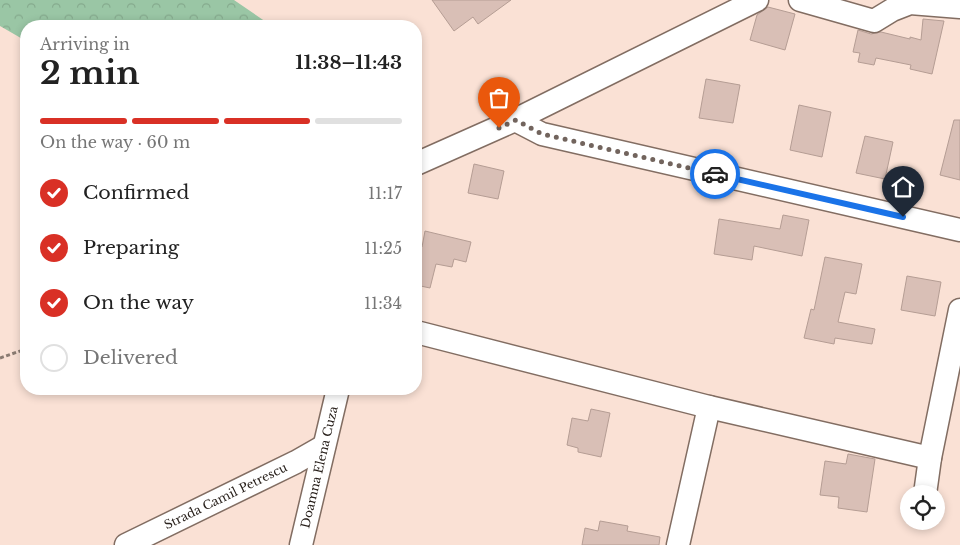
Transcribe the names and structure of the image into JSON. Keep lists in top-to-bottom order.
{
  "streets": {
    "street": ["Doamna Elena Cuza", "Strada Camil Petrescu"]
  },
  "crossings": [
    ["Doamna Elena Cuza", "Strada Camil Petrescu"]
  ],
  "page": {
    "heading": ["2 min", "Arriving in", "11:38–11:43"],
    "bar": "On the way · 60 m",
    "list": [
      ["Confirmed", "11:17"],
      ["Preparing", "11:25"],
      ["On the way", "11:34"],
      "Delivered"
    ]
  }
}
